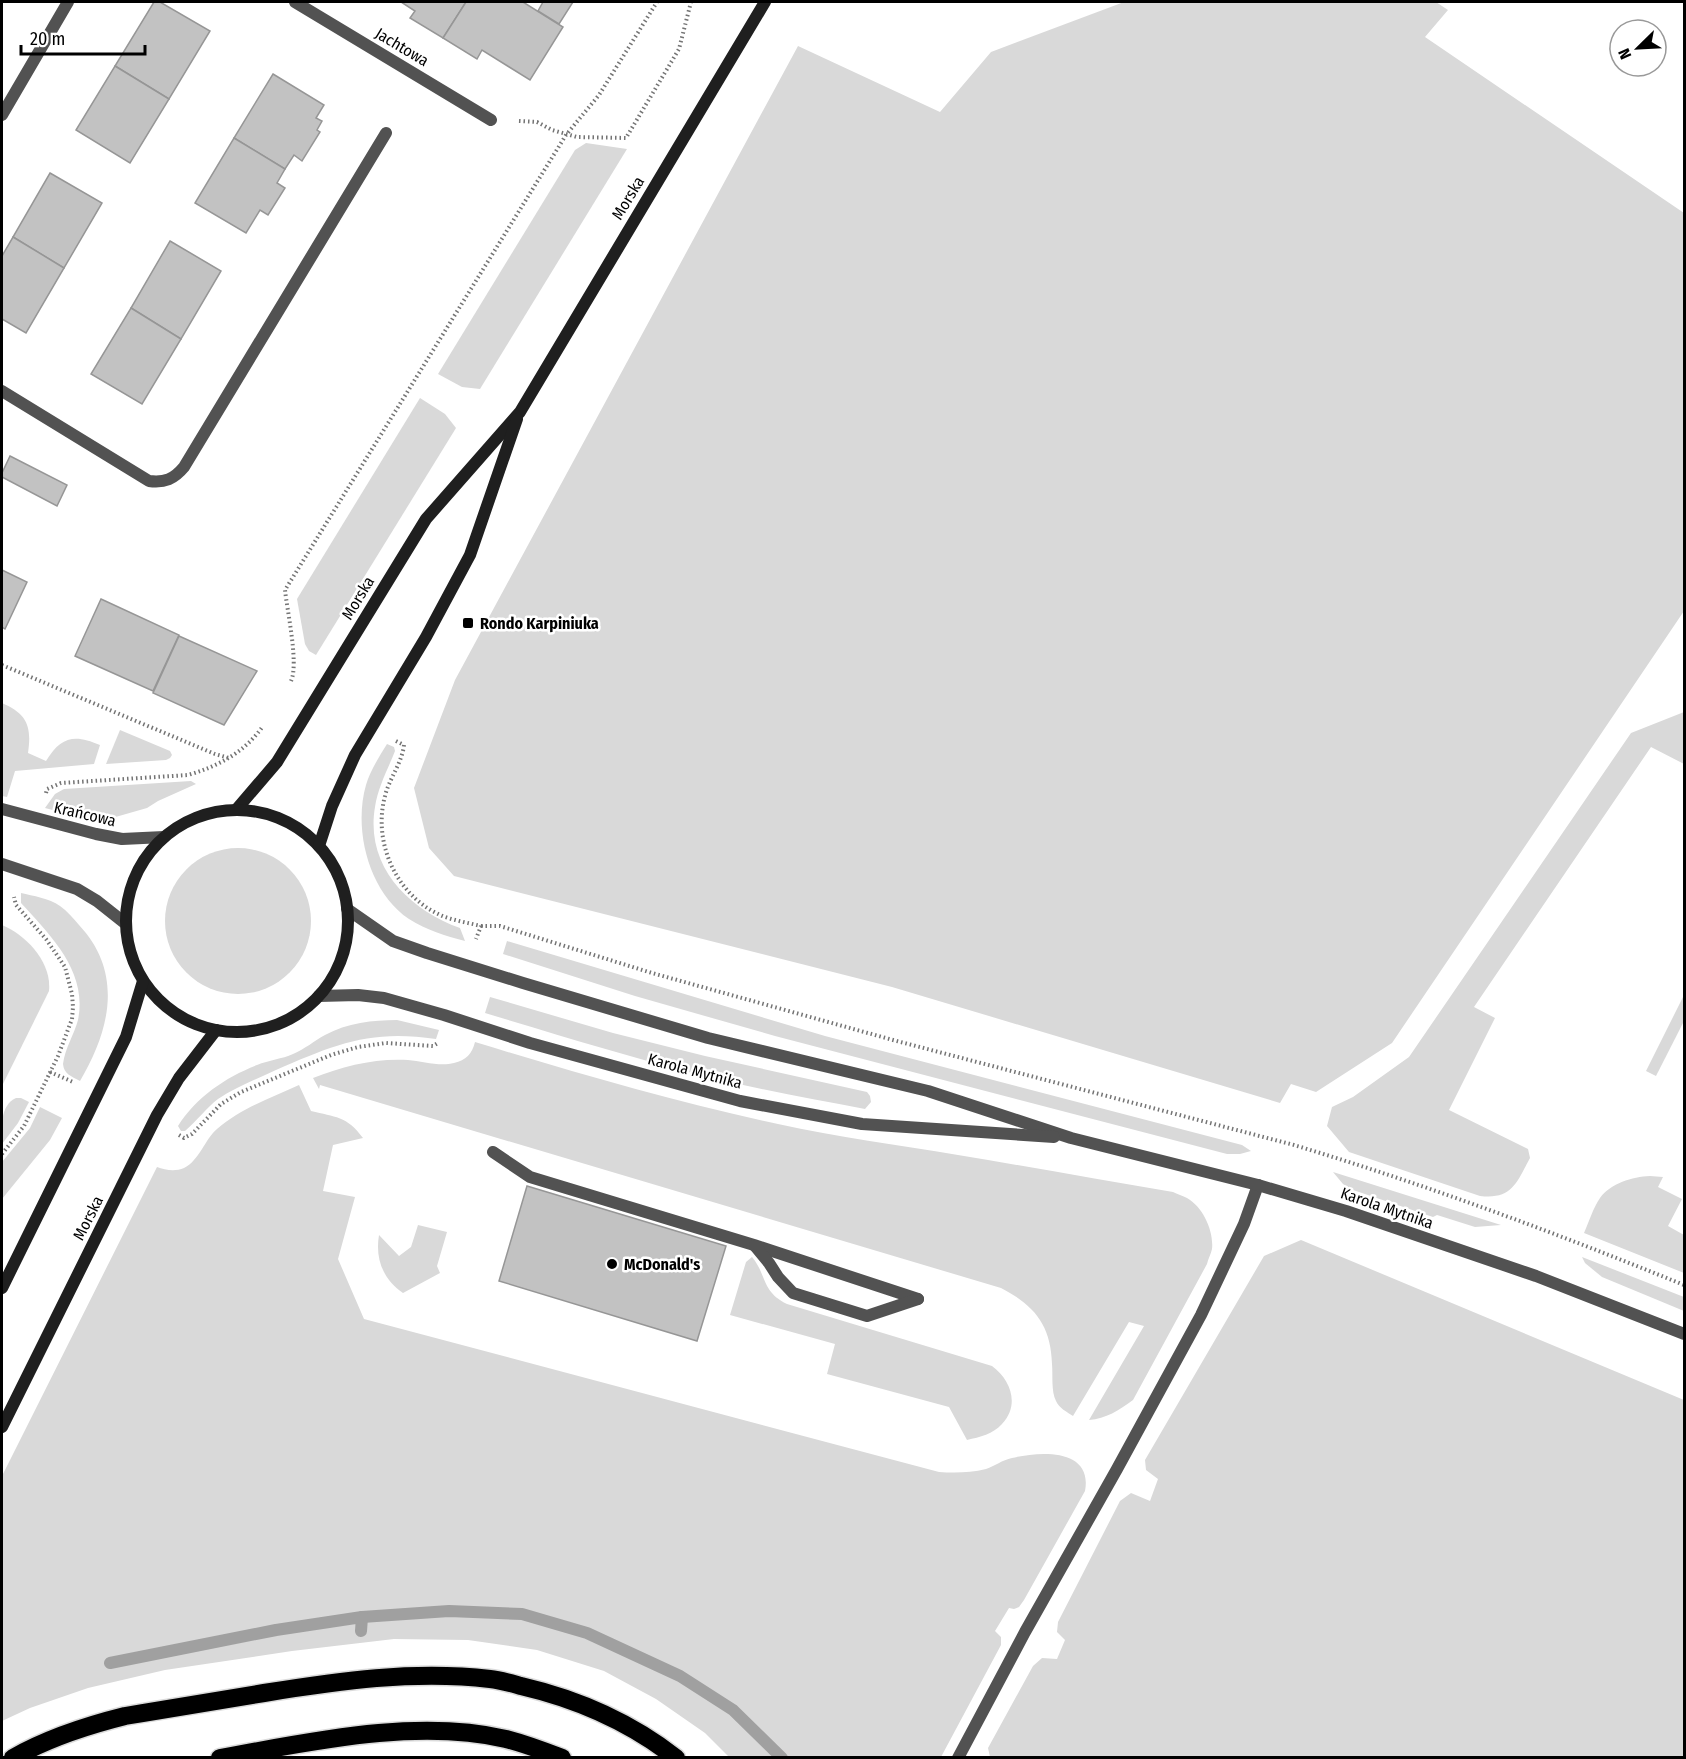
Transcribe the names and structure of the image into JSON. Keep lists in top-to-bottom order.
{
  "streets": {
    "main road": ["Morska"],
    "street": ["Jachtowa", "Krańcowa", "Karola Mytnika"]
  },
  "places": {
    "transit": ["Rondo Karpiniuka"],
    "other": ["McDonald's"]
  },
  "scale_bar": "20 m",
  "north": "bottom left"
}
